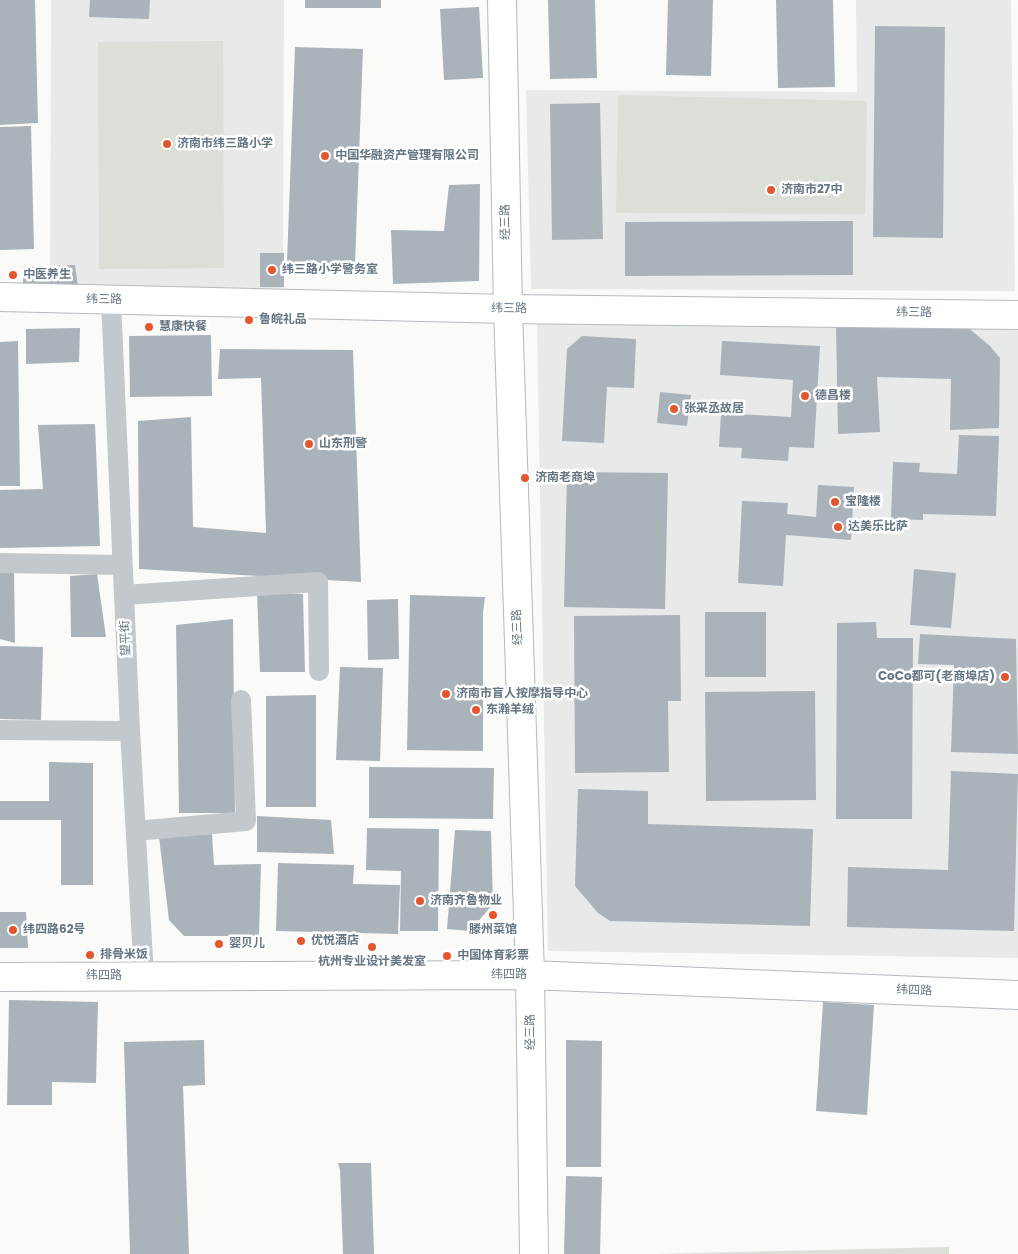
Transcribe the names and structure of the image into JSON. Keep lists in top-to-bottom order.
{
  "streets": {
    "street": [
      "经三路",
      "纬三路",
      "望平街",
      "纬四路"
    ]
  },
  "crossings": [
    ["经三路", "纬三路"],
    ["经三路", "纬四路"],
    ["纬三路", "望平街"],
    ["望平街", "纬四路"]
  ],
  "places": [
    "济南市纬三路小学",
    "中国华融资产管理有限公司",
    "济南市27中",
    "纬三路小学警务室",
    "中医养生",
    "鲁皖礼品",
    "慧康快餐",
    "德昌楼",
    "张采丞故居",
    "山东刑警",
    "济南老商埠",
    "宝隆楼",
    "达美乐比萨",
    "CoCo都可(老商埠店)",
    "济南市盲人按摩指导中心",
    "东瀚羊绒",
    "济南齐鲁物业",
    "滕州菜馆",
    "纬四路62号",
    "优悦酒店",
    "婴贝儿",
    "杭州专业设计美发室",
    "排骨米饭",
    "中国体育彩票"
  ]
}
